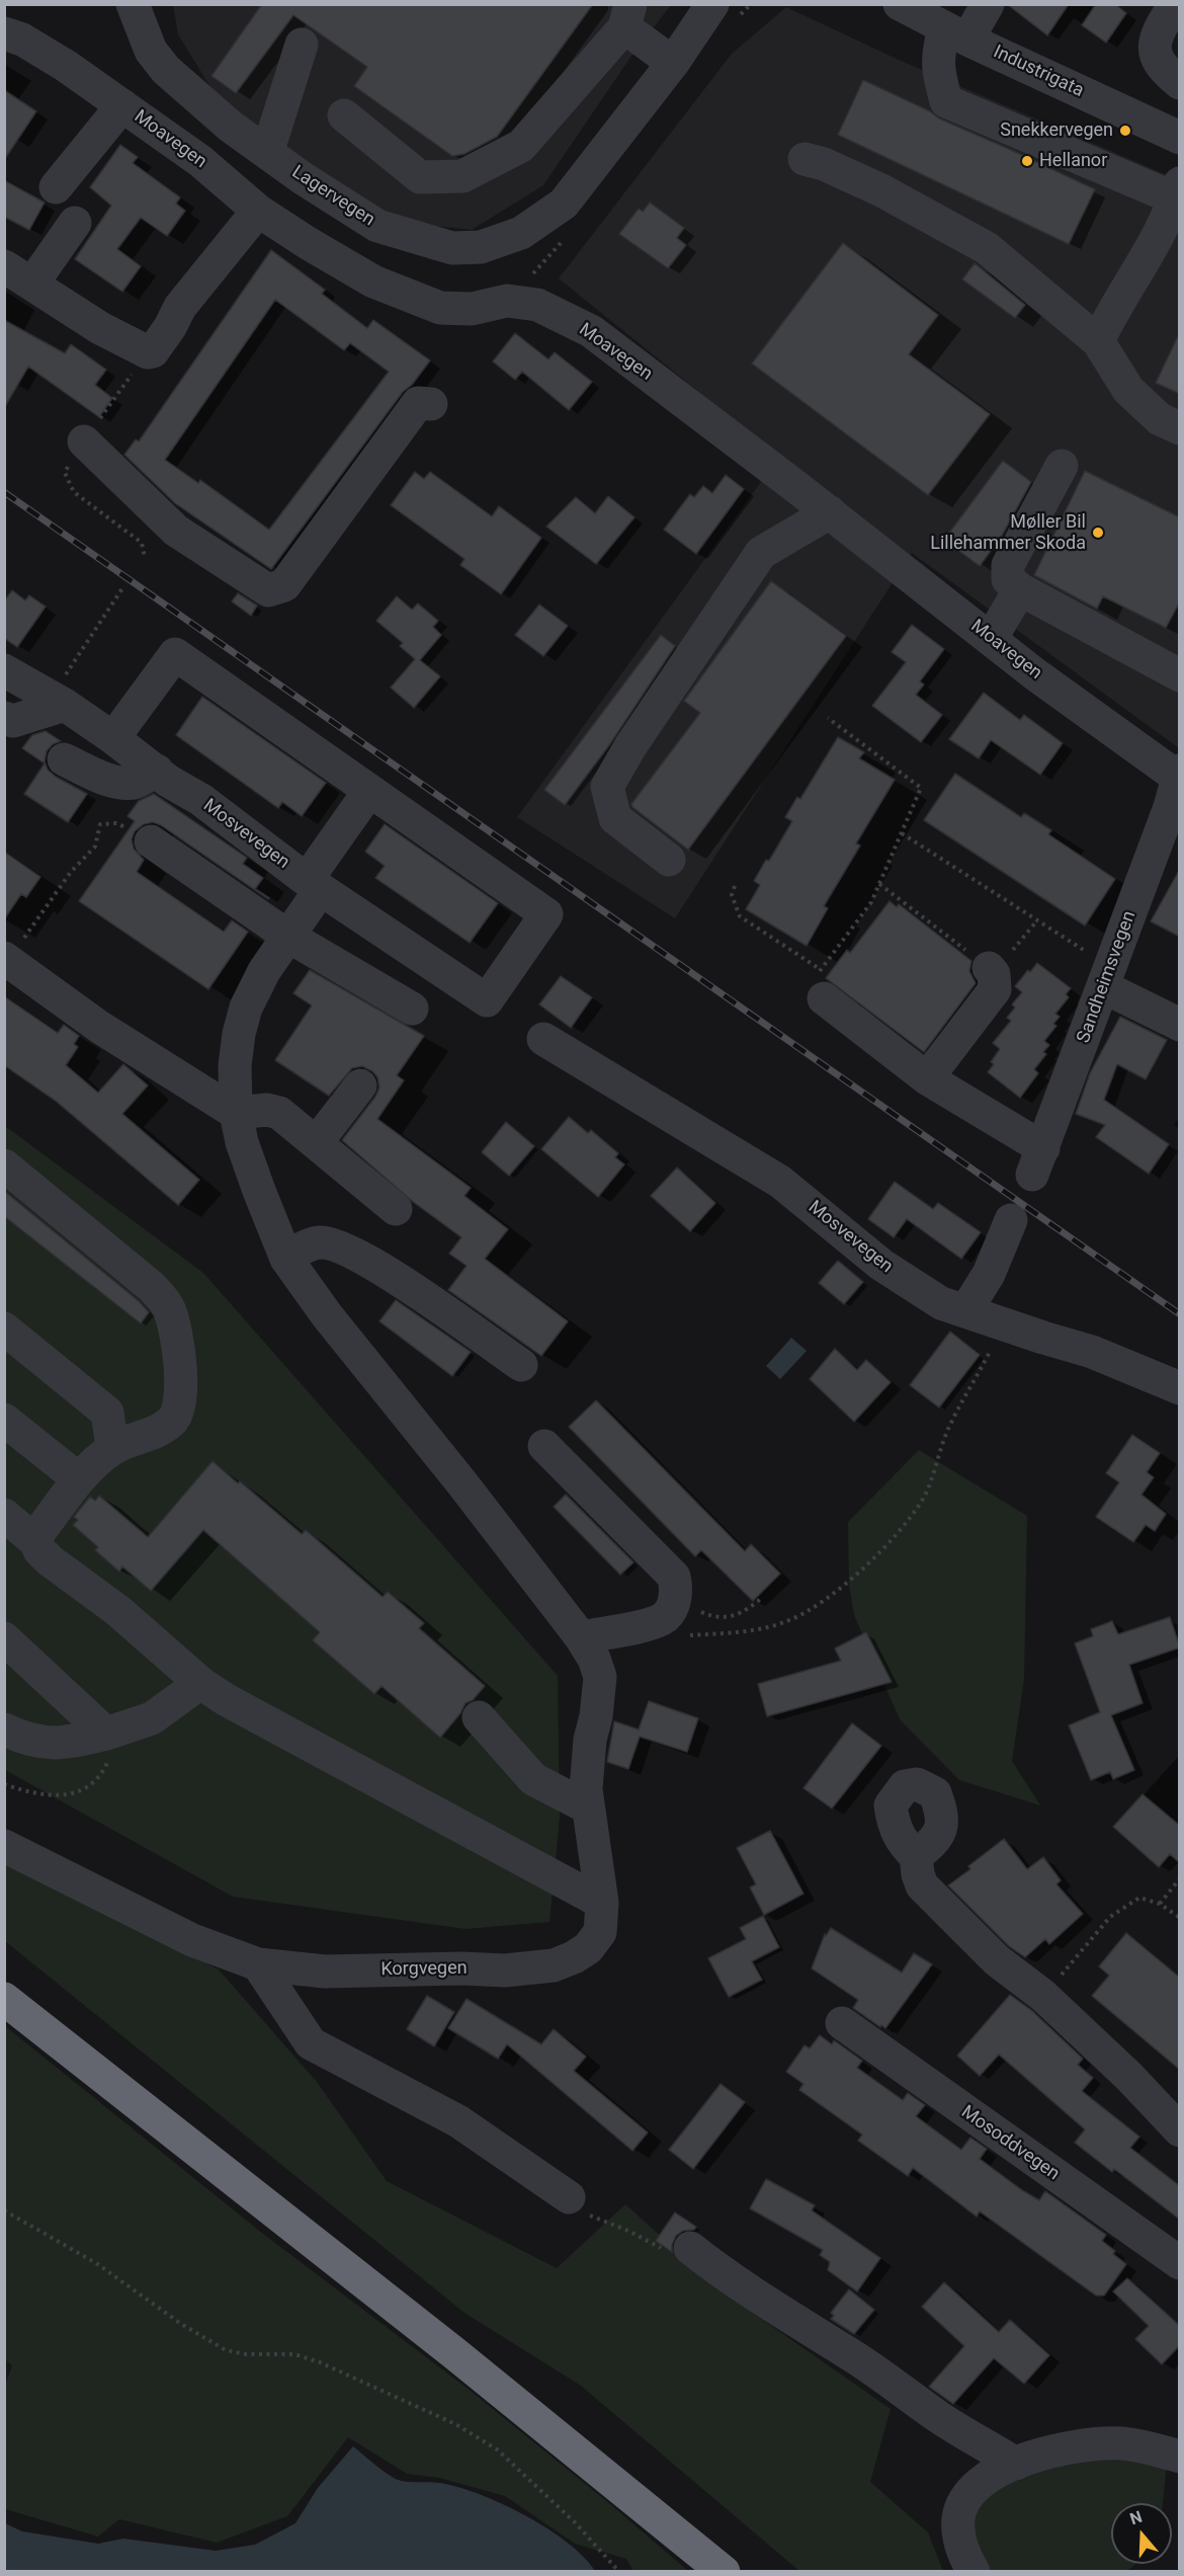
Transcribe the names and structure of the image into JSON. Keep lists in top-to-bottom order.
{
  "streets": {
    "street": [
      "Industrigata",
      "Moavegen",
      "Lagervegen",
      "Mosvevegen",
      "Sandheimsvegen",
      "Korgvegen",
      "Mosoddvegen"
    ]
  },
  "crossings": [
    ["Moavegen", "Sandheimsvegen"]
  ],
  "places": ["Snekkervegen", "Hellanor", "Møller Bil Lillehammer Skoda"],
  "north": "top"
}
